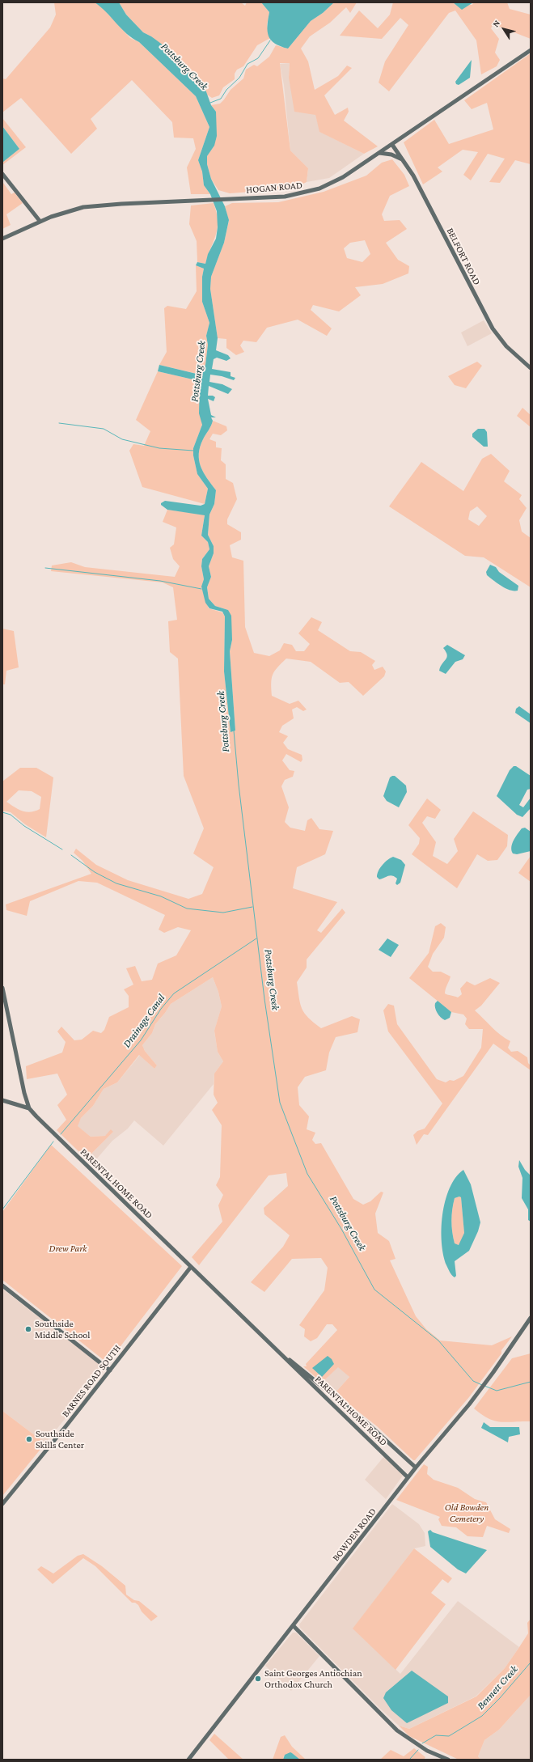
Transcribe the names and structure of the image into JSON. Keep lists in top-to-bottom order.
{
  "streets": {
    "main road": [
      "HOGAN ROAD",
      "BELFORT ROAD",
      "PARENTAL HOME ROAD",
      "BARNES ROAD SOUTH",
      "BOWDEN ROAD"
    ]
  },
  "crossings": [
    ["HOGAN ROAD", "BELFORT ROAD"],
    ["PARENTAL HOME ROAD", "BARNES ROAD SOUTH"],
    ["PARENTAL HOME ROAD", "BOWDEN ROAD"]
  ],
  "water": ["Pottsburg Creek", "Drainage Canal", "Bennett Creek"],
  "parks": ["Drew Park", "Old Bowden Cemetery"],
  "places": ["Southside Middle School", "Southside Skills Center", "Saint Georges Antiochian Orthodox Church"],
  "north": "top left"
}
